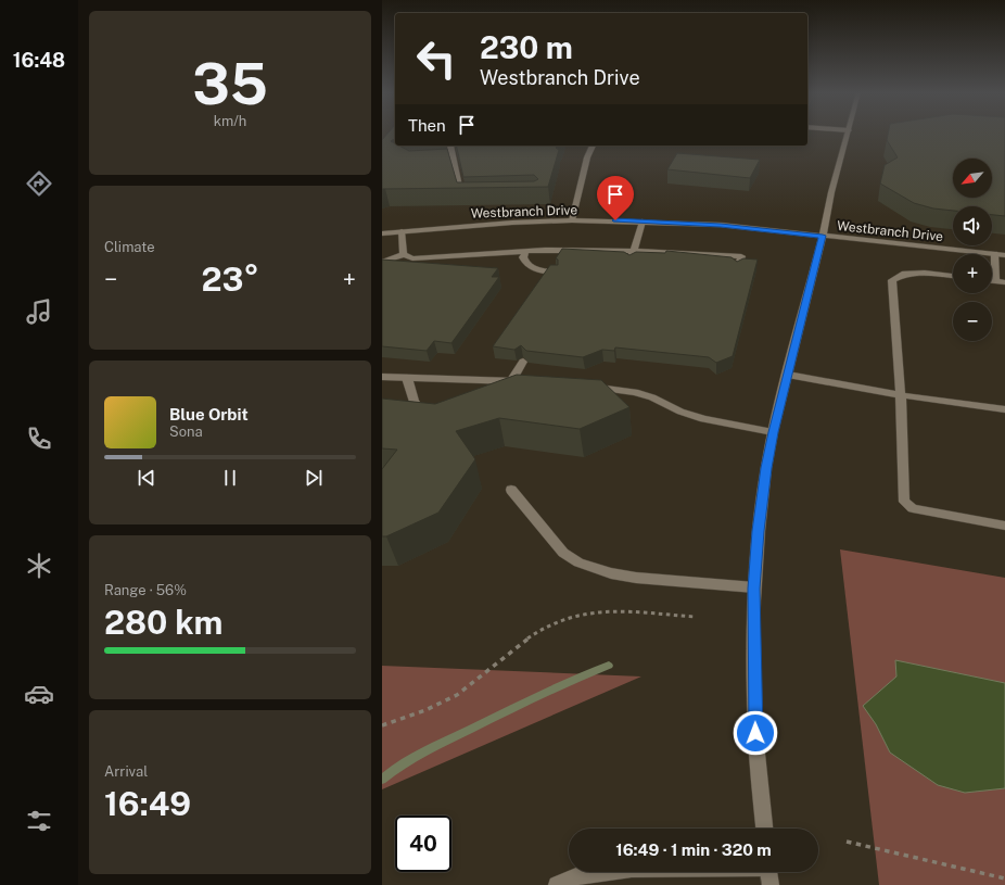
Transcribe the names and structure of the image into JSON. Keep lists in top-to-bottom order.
{
  "streets": {
    "street": ["Westbranch Drive"]
  },
  "north": "bottom left",
  "page": {
    "tabs": "16:48",
    "tile": [
      ["35", "km/h"],
      "Climate",
      ["Range · 56%", "280 km"],
      ["Arrival", "16:49"]
    ],
    "turn": ["230 m", "Westbranch Drive"],
    "then": "Then",
    "map_buttons": ["+", "−"],
    "heat": ["−", "23°", "+"],
    "song": ["Blue Orbit", "Sona"],
    "limit": "40",
    "trip": "16:49 · 1 min · 320 m"
  }
}
